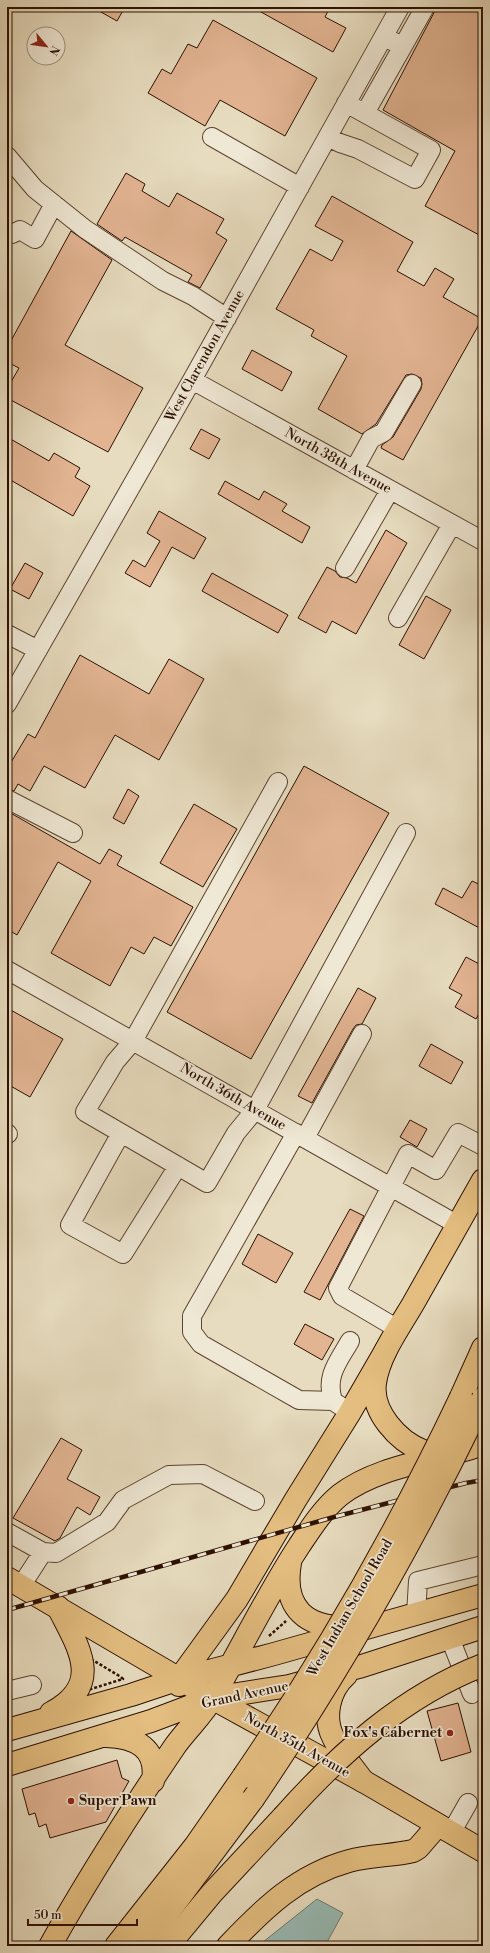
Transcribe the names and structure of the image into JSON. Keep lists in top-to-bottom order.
{
  "streets": {
    "main road": ["West Indian School Road", "Grand Avenue", "North 35th Avenue"],
    "street": ["West Clarendon Avenue", "North 38th Avenue", "North 36th Avenue"]
  },
  "crossings": [
    ["West Clarendon Avenue", "North 38th Avenue"],
    ["Grand Avenue", "North 35th Avenue"]
  ],
  "places": ["Fox's Cabernet", "Super Pawn"],
  "scale_bar": "50 m",
  "north": "bottom right"
}
